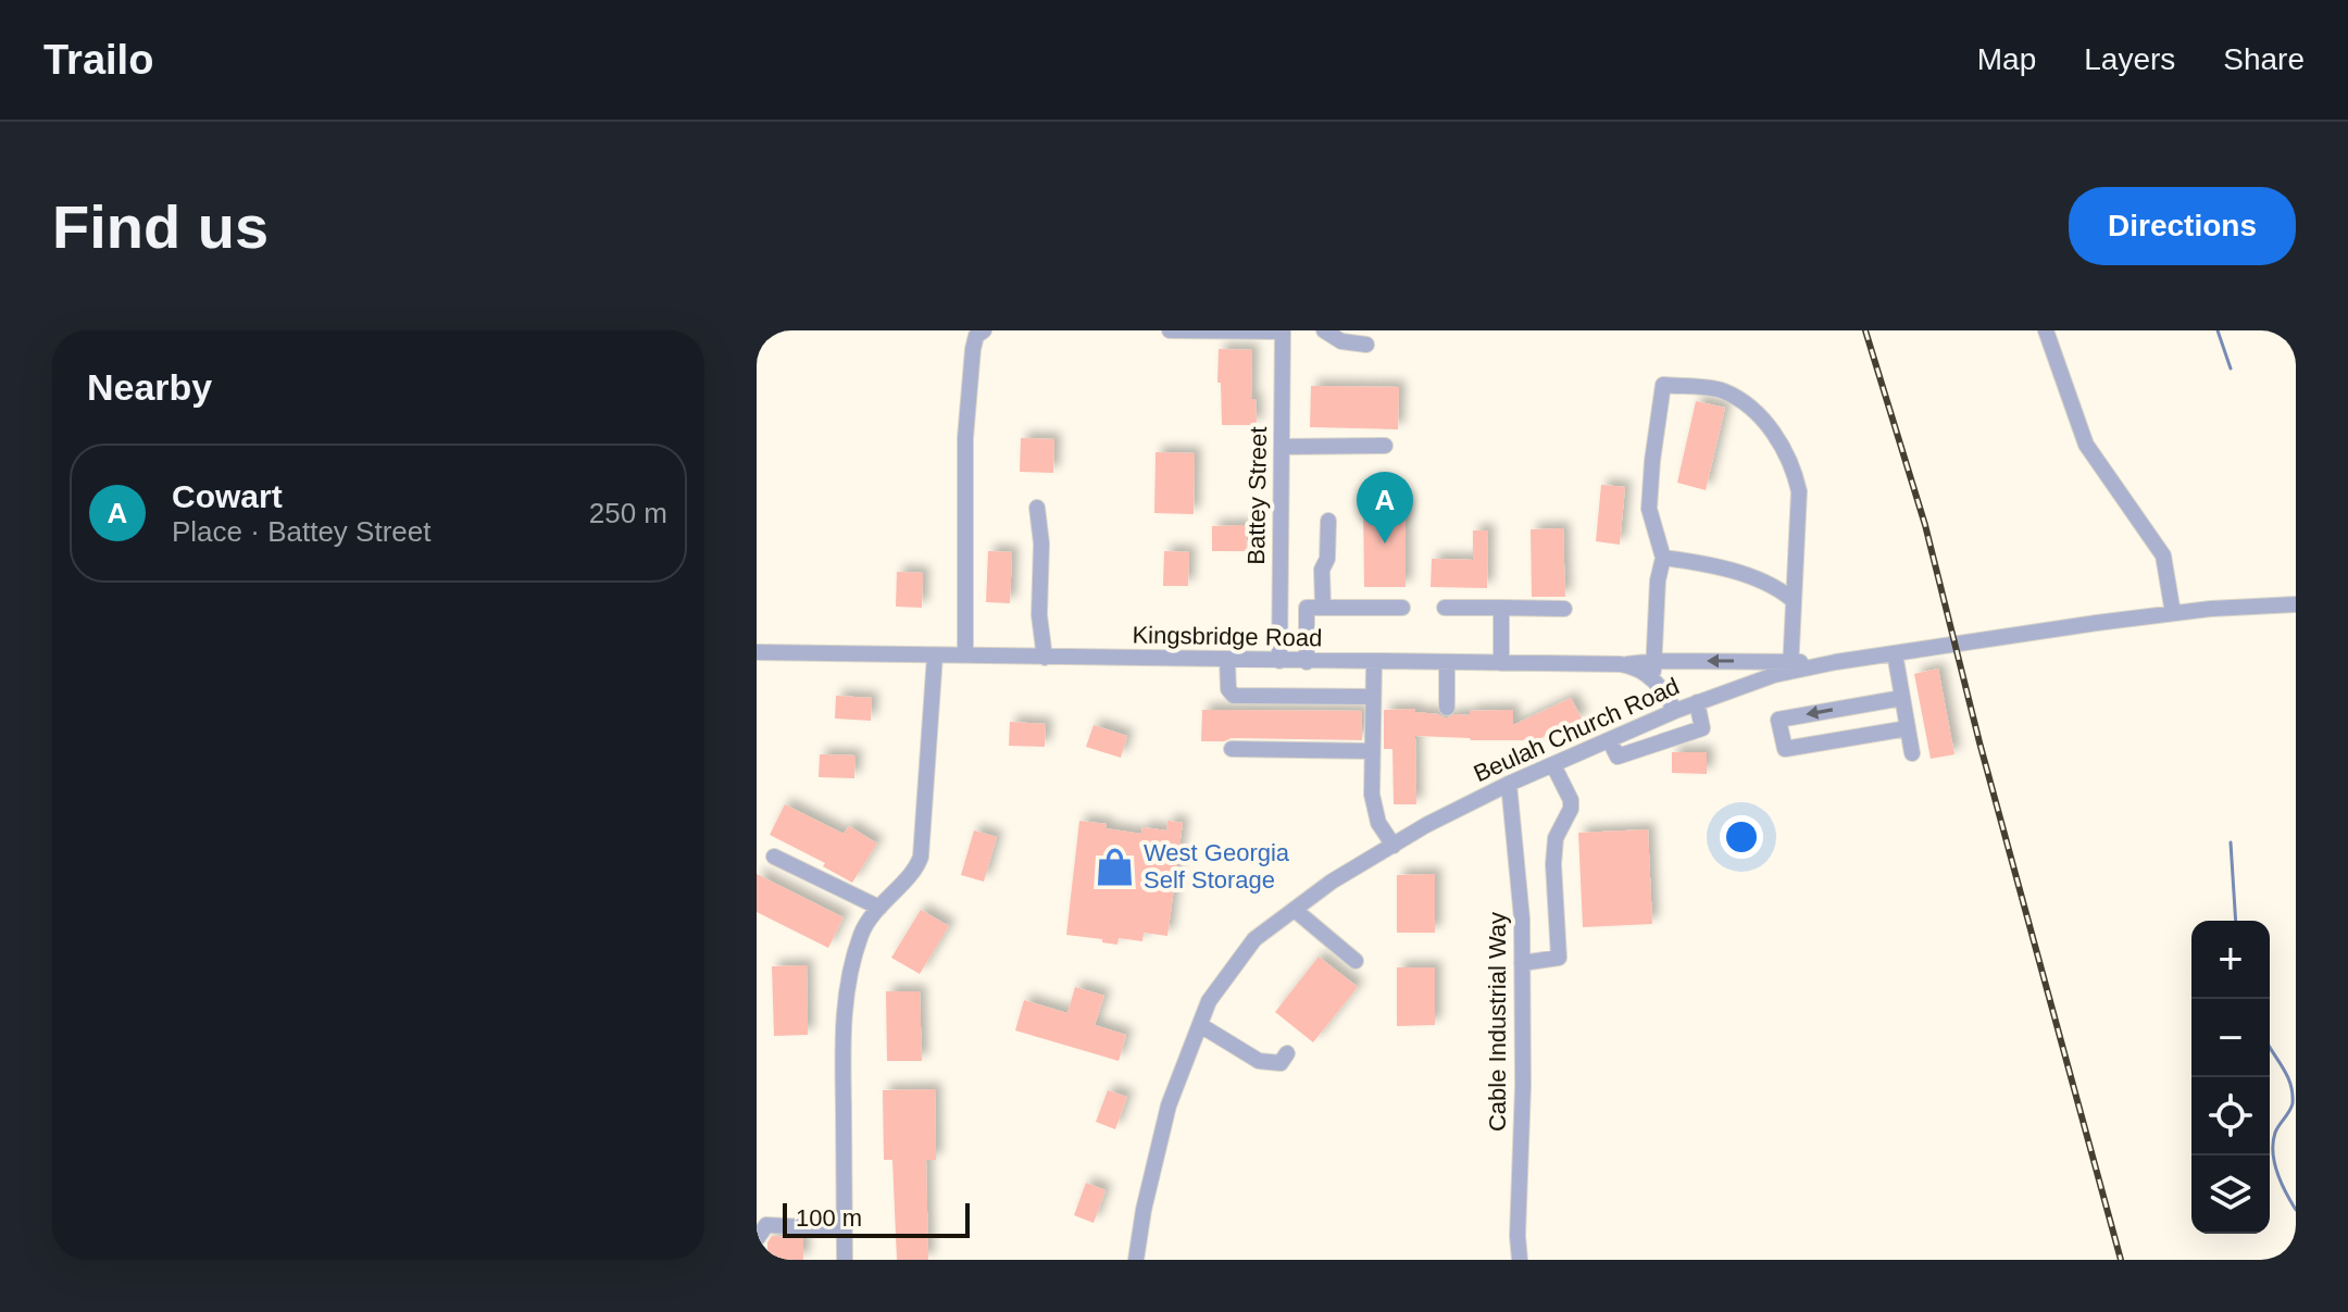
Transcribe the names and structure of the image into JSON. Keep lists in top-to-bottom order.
{
  "streets": {
    "street": [
      "Battey Street",
      "Kingsbridge Road",
      "Beulah Church Road",
      "Cable Industrial Way"
    ]
  },
  "crossings": [
    ["Battey Street", "Kingsbridge Road"],
    ["Beulah Church Road", "Cable Industrial Way"]
  ],
  "places": {
    "shop": ["West Georgia Self Storage"]
  },
  "scale_bar": "100 m",
  "page": {
    "header": "Trailo",
    "nav": ["Map", "Layers", "Share"],
    "buttons": "Directions",
    "title": "Find us",
    "heading": "Nearby",
    "list": [
      {
        "mark": "A",
        "name": "Cowart",
        "note": "Place · Battey Street",
        "value": "250 m"
      }
    ],
    "pins": "A",
    "map_buttons": ["+", "−"],
    "scale": "100 m"
  }
}
